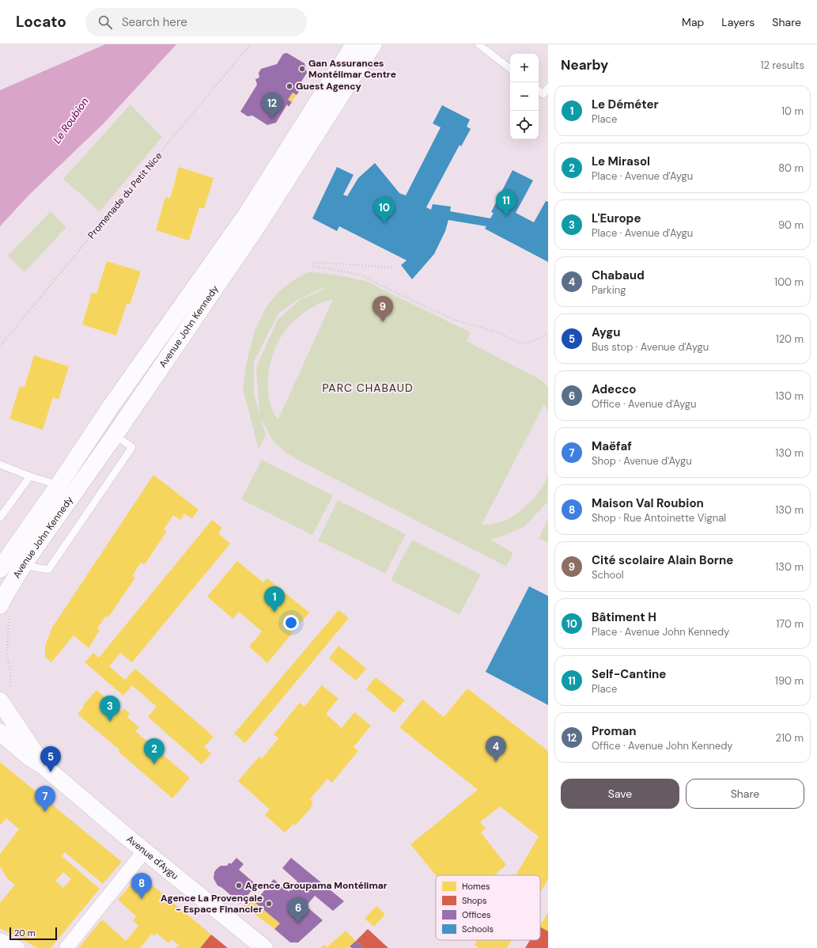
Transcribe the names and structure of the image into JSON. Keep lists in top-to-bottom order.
{
  "streets": {
    "main road": ["Avenue John Kennedy", "Avenue d'Aygu"],
    "path": ["Promenade du Petit Nice"]
  },
  "districts": ["PARC CHABAUD"],
  "water": ["Le Roubion"],
  "places": [
    "Gan Assurances Montélimar Centre",
    "Guest Agency",
    "Agence Groupama Montélimar",
    "Agence La Provençale - Espace Financier"
  ],
  "legend": [
    "Homes",
    "Shops",
    "Offices",
    "Schools"
  ],
  "scale_bar": "20 m",
  "page": {
    "header": "Locato",
    "search": "Search here",
    "nav": ["Map", "Layers", "Share"],
    "heading": ["Nearby", "12 results"],
    "map_buttons": ["+", "−"],
    "list": [
      {
        "mark": "1",
        "name": "Le Déméter",
        "note": "Place",
        "value": "10 m"
      },
      {
        "mark": "2",
        "name": "Le Mirasol",
        "note": "Place · Avenue d'Aygu",
        "value": "80 m"
      },
      {
        "mark": "3",
        "name": "L'Europe",
        "note": "Place · Avenue d'Aygu",
        "value": "90 m"
      },
      {
        "mark": "4",
        "name": "Chabaud",
        "note": "Parking",
        "value": "100 m"
      },
      {
        "mark": "5",
        "name": "Aygu",
        "note": "Bus stop · Avenue d'Aygu",
        "value": "120 m"
      },
      {
        "mark": "6",
        "name": "Adecco",
        "note": "Office · Avenue d'Aygu",
        "value": "130 m"
      },
      {
        "mark": "7",
        "name": "Maëfaf",
        "note": "Shop · Avenue d'Aygu",
        "value": "130 m"
      },
      {
        "mark": "8",
        "name": "Maison Val Roubion",
        "note": "Shop · Rue Antoinette Vignal",
        "value": "130 m"
      },
      {
        "mark": "9",
        "name": "Cité scolaire Alain Borne",
        "note": "School",
        "value": "130 m"
      },
      {
        "mark": "10",
        "name": "Bâtiment H",
        "note": "Place · Avenue John Kennedy",
        "value": "170 m"
      },
      {
        "mark": "11",
        "name": "Self-Cantine",
        "note": "Place",
        "value": "190 m"
      },
      {
        "mark": "12",
        "name": "Proman",
        "note": "Office · Avenue John Kennedy",
        "value": "210 m"
      }
    ],
    "pins": [
      "12",
      "11",
      "10",
      "9",
      "1",
      "3",
      "4",
      "2",
      "5",
      "7",
      "8",
      "6"
    ],
    "buttons": ["Save", "Share"],
    "scale": "20 m"
  }
}
